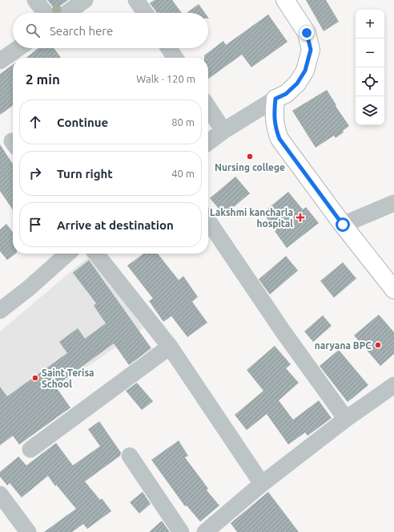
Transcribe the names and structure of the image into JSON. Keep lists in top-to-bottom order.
{
  "places": {
    "other": ["Nursing college", "naryana BPC", "Saint Terisa School"],
    "health": ["Lakshmi kancharla hospital"]
  },
  "page": {
    "map_buttons": ["+", "−"],
    "search": "Search here",
    "heading": ["2 min", "Walk · 120 m"],
    "list": [
      ["Continue", "80 m"],
      ["Turn right", "40 m"],
      "Arrive at destination"
    ]
  }
}
